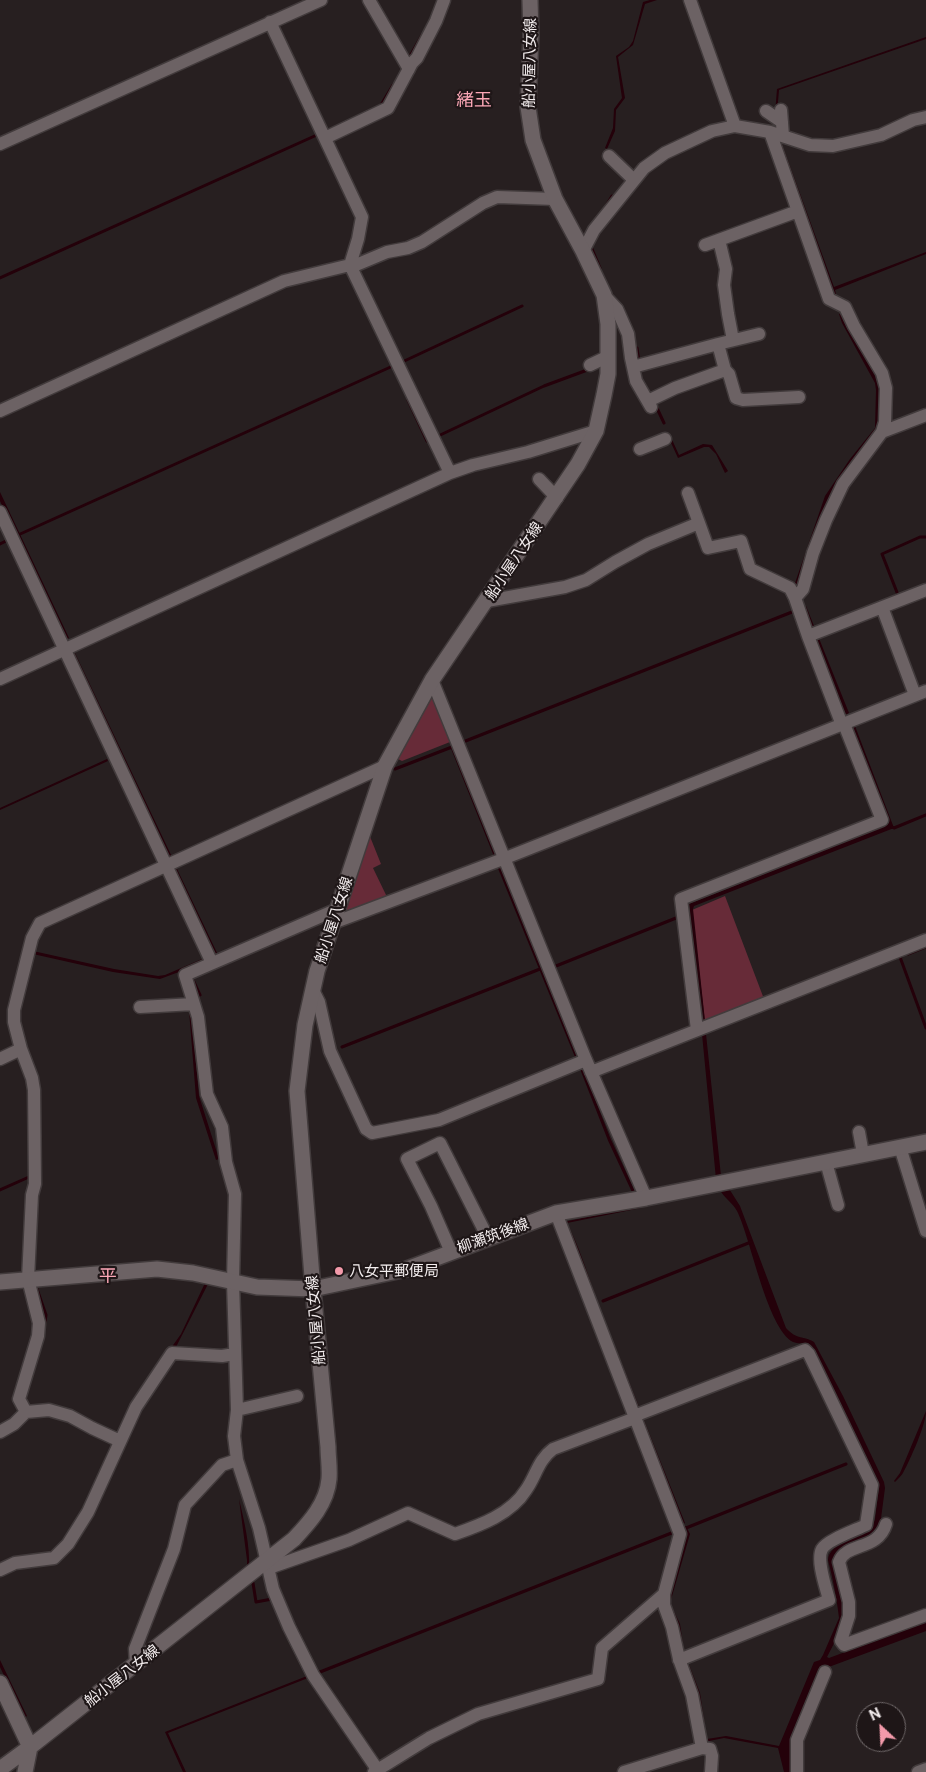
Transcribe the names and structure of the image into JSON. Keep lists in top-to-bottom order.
{
  "streets": {
    "main road": ["船小屋八女線", "柳瀬筑後線"]
  },
  "crossings": [
    ["船小屋八女線", "柳瀬筑後線"]
  ],
  "districts": ["緒玉", "平"],
  "places": ["八女平郵便局"],
  "north": "top left"
}
